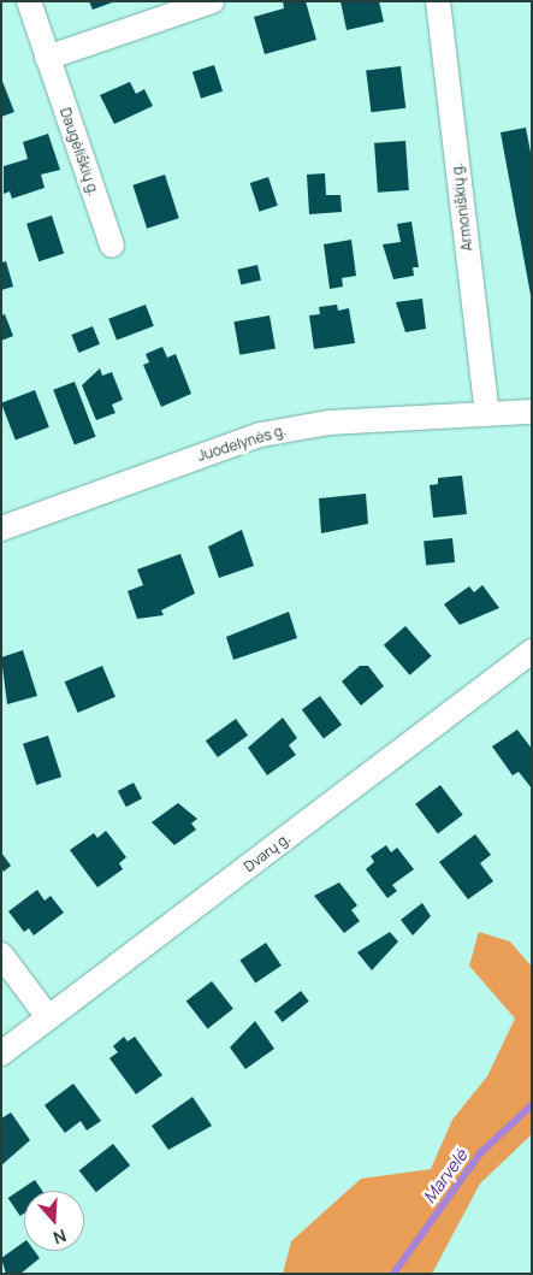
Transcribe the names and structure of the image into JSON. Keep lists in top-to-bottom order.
{
  "streets": {
    "street": [
      "Daugėliškių g.",
      "Armoniškių g.",
      "Juodelynės g.",
      "Dvarų g."
    ]
  },
  "crossings": [
    ["Armoniškių g.", "Juodelynės g."]
  ],
  "water": ["Marvelė"],
  "north": "bottom"
}
